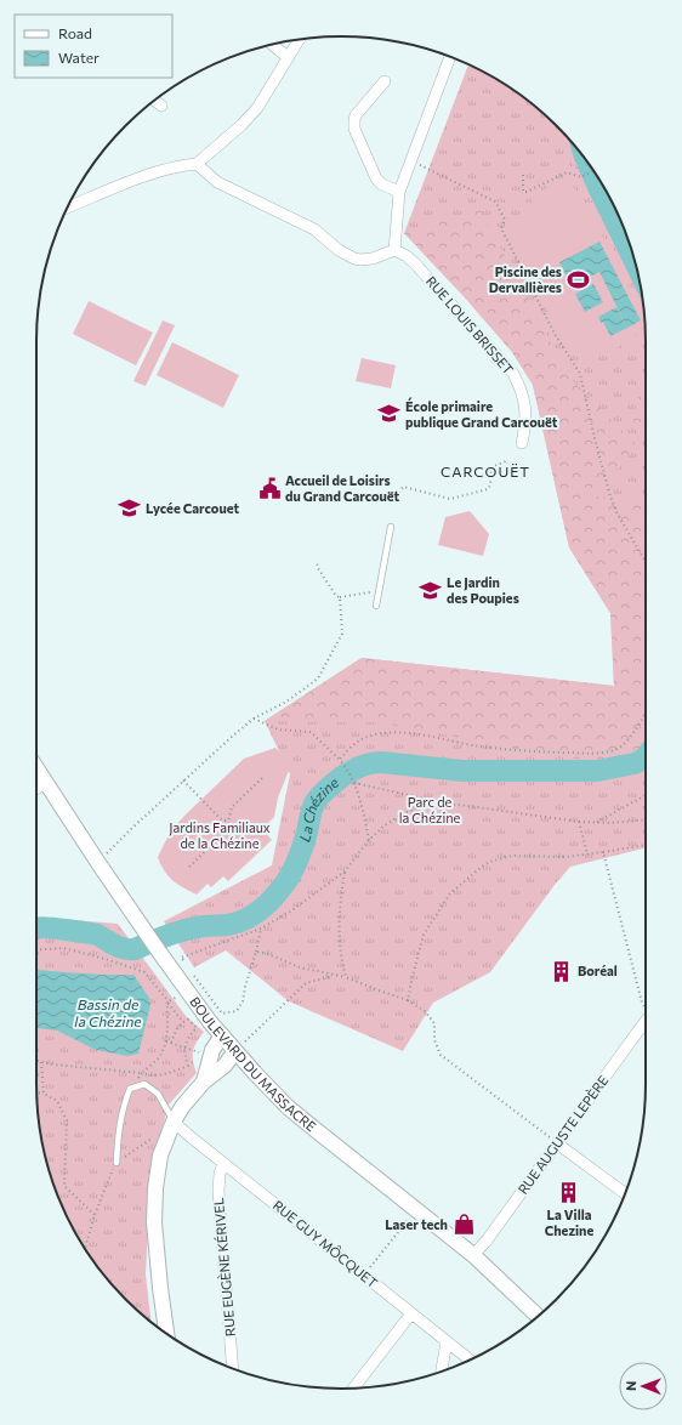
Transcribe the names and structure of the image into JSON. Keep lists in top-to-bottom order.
{
  "streets": {
    "main road": ["BOULEVARD DU MASSACRE"],
    "street": [
      "RUE LOUIS BRISSET",
      "RUE AUGUSTE LEPÈRE",
      "RUE GUY MÔCQUET",
      "RUE EUGÈNE KÉRIVEL"
    ]
  },
  "crossings": [
    ["BOULEVARD DU MASSACRE", "RUE AUGUSTE LEPÈRE"],
    ["RUE GUY MÔCQUET", "RUE EUGÈNE KÉRIVEL"]
  ],
  "districts": ["CARCOUËT"],
  "water": ["La Chézine", "Bassin de la Chézine"],
  "parks": ["Parc de la Chézine", "Jardins Familiaux de la Chézine"],
  "places": {
    "sports": ["Piscine des Dervallières"],
    "school or university": ["École primaire publique Grand Carcouët", "Lycée Carcouet", "Le Jardin des Poupies"],
    "public building": ["Accueil de Loisirs du Grand Carcouët"],
    "building": ["Boréal", "La Villa Chezine"],
    "shop": ["Laser tech"]
  },
  "legend": ["Road", "Water"],
  "north": "left"
}
